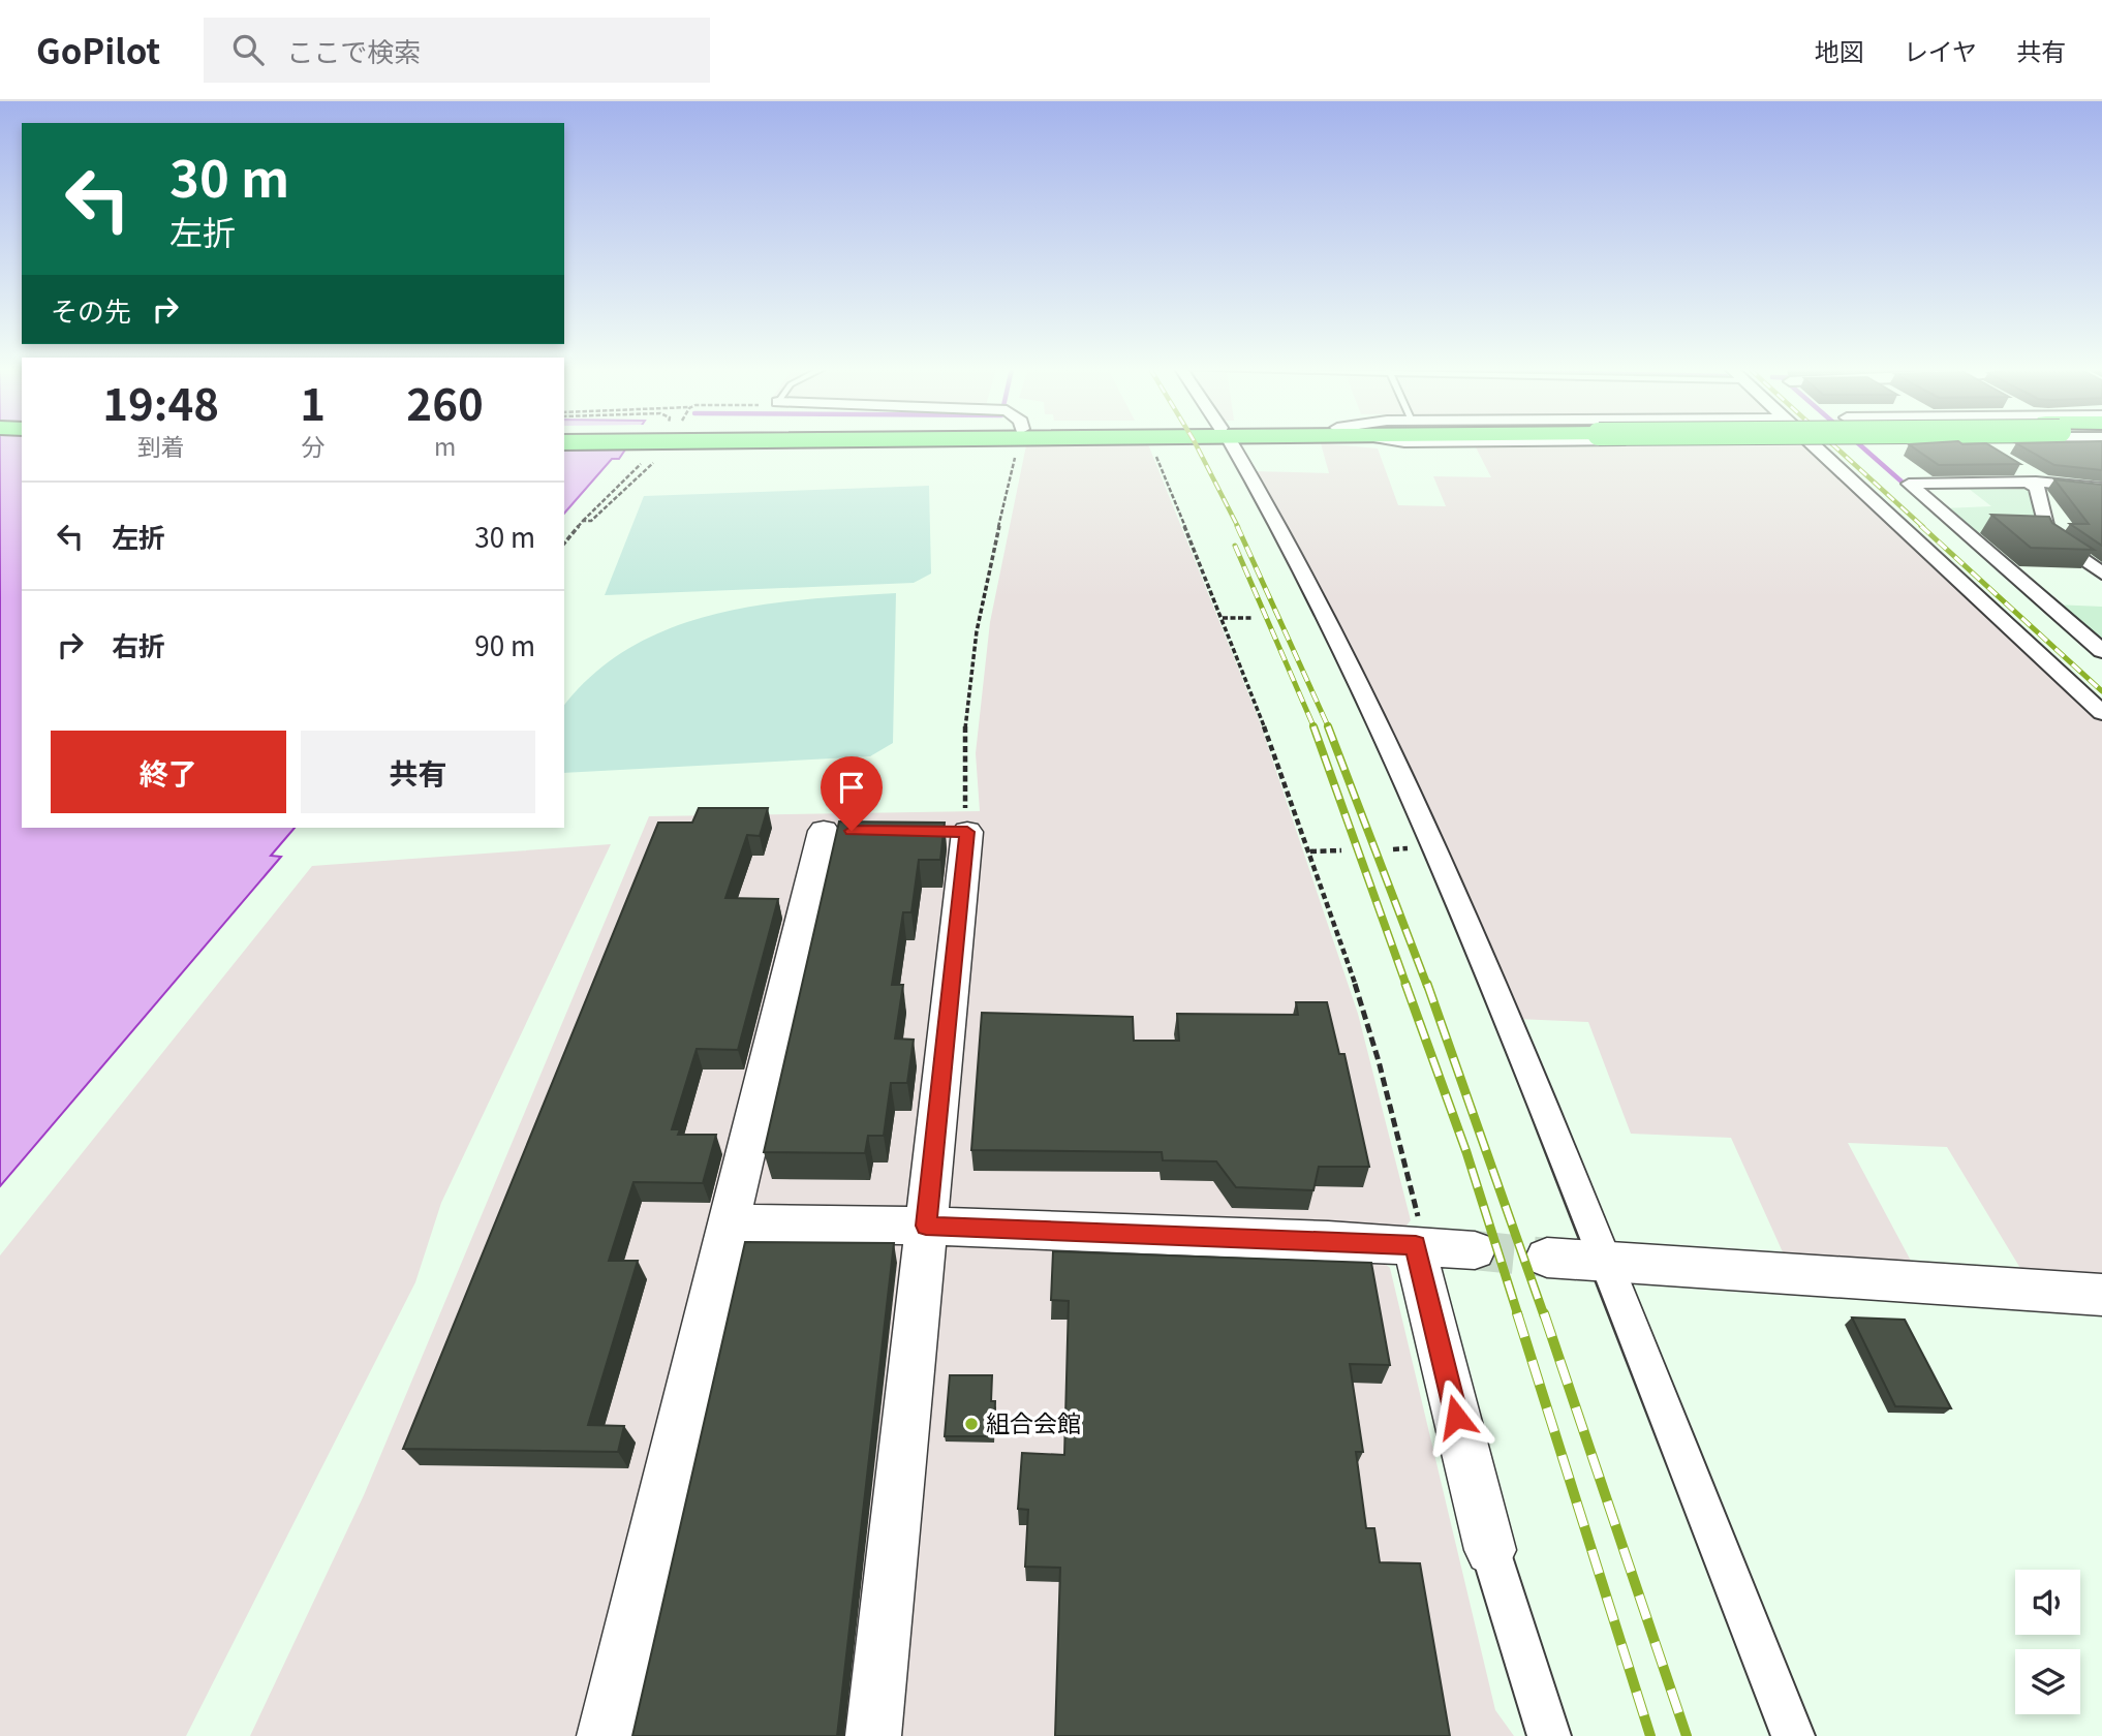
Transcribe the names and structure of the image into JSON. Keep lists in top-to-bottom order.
{
  "places": ["組合会館"],
  "page": {
    "header": "GoPilot",
    "search": "ここで検索",
    "nav": ["地図", "レイヤ", "共有"],
    "turn": ["30 m", "左折"],
    "then": "その先",
    "eta": [
      "19:48",
      "到着",
      "1",
      "分",
      "260",
      "m"
    ],
    "list": [
      {
        "name": "左折",
        "value": "30 m"
      },
      {
        "name": "右折",
        "value": "90 m"
      }
    ],
    "buttons": ["終了", "共有"]
  }
}
